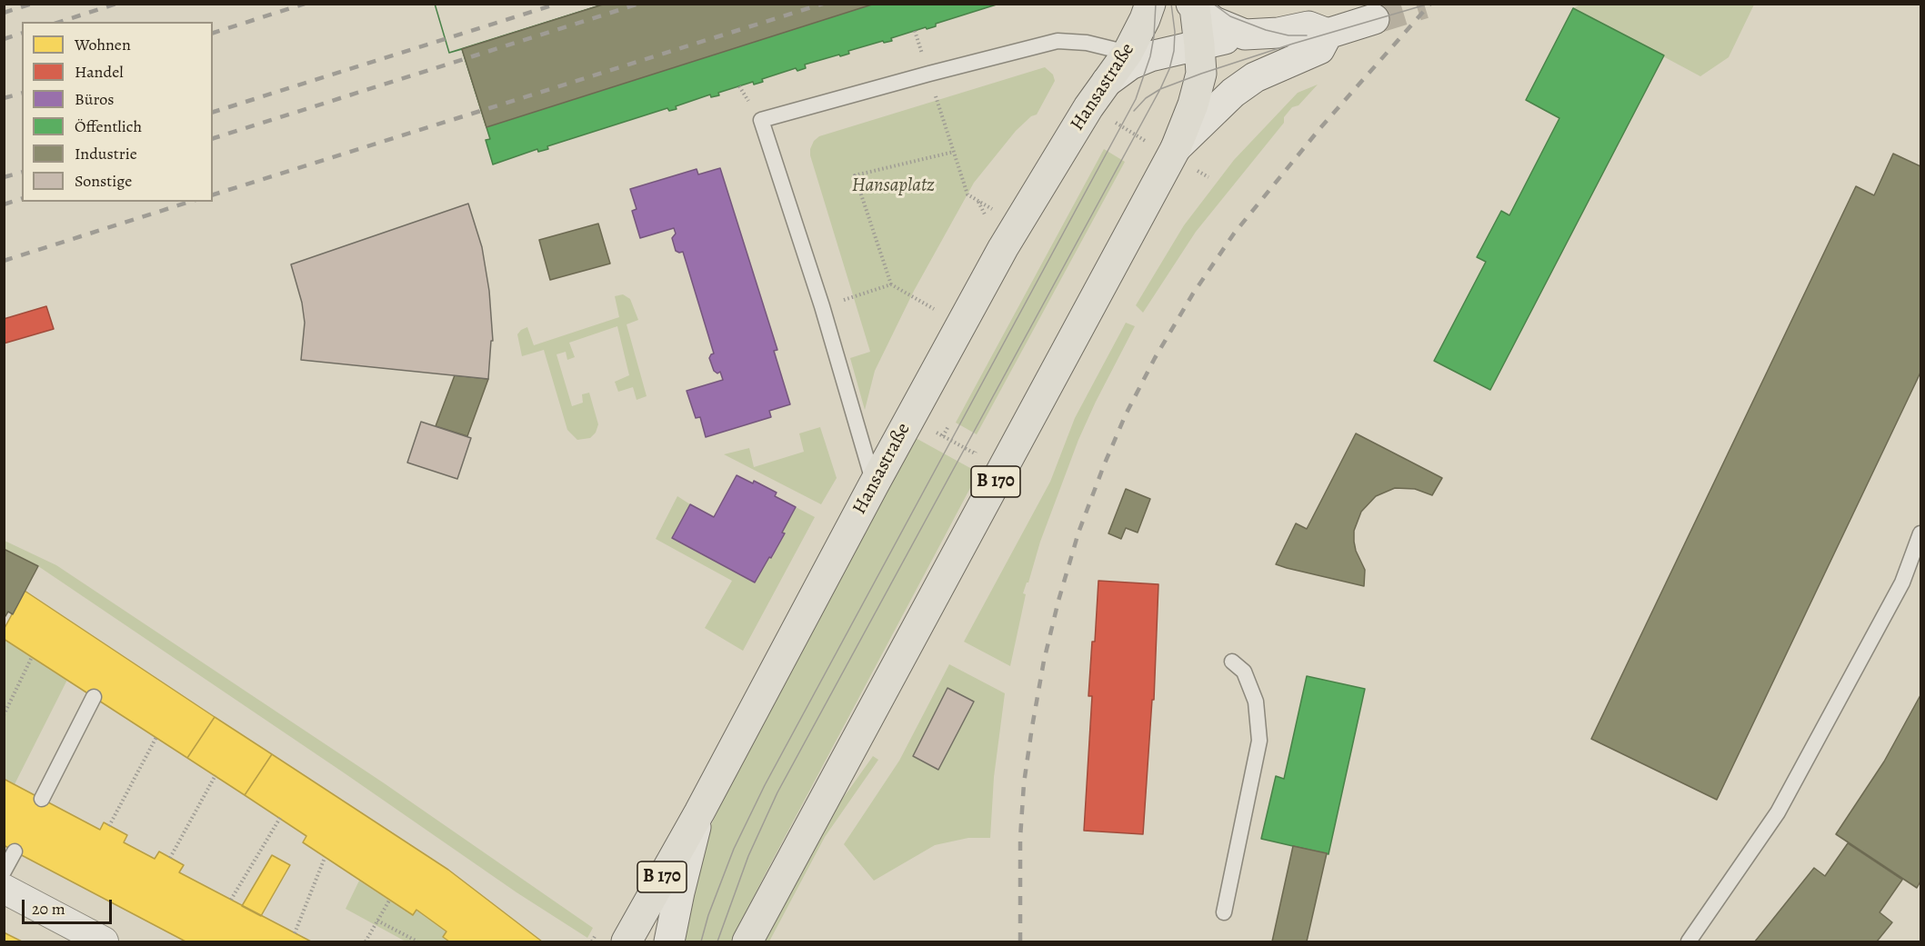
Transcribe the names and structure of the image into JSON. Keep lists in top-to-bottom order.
{
  "streets": {
    "main road": ["Hansastraße", "B 170"]
  },
  "parks": ["Hansaplatz"],
  "legend": [
    "Wohnen",
    "Handel",
    "Büros",
    "Öffentlich",
    "Industrie",
    "Sonstige"
  ],
  "scale_bar": "20 m"
}
